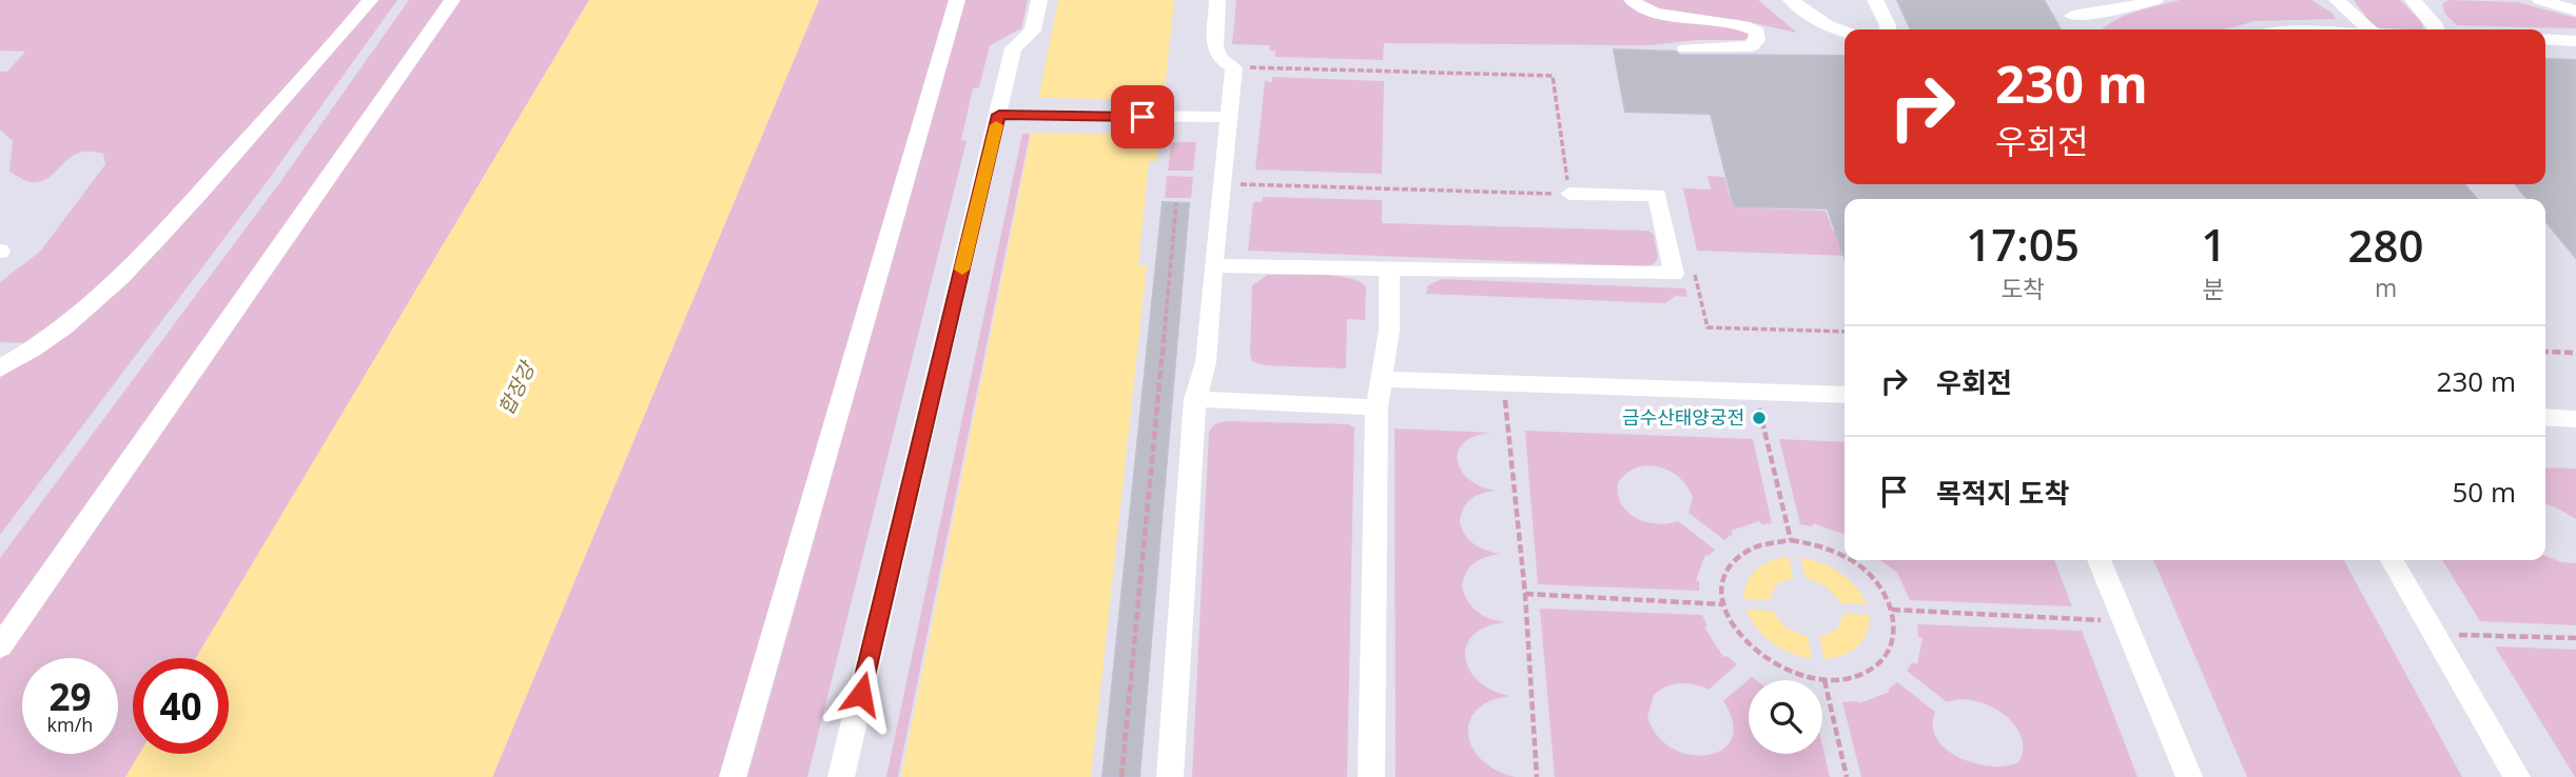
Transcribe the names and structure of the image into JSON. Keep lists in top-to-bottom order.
{
  "water": ["합장강"],
  "places": ["금수산태양궁전"],
  "page": {
    "turn": ["230 m", "우회전"],
    "eta": [
      "17:05",
      "도착",
      "1",
      "분",
      "280",
      "m"
    ],
    "list": [
      {
        "name": "우회전",
        "value": "230 m"
      },
      {
        "name": "목적지 도착",
        "value": "50 m"
      }
    ],
    "speed": "29 km/h",
    "limit": "40"
  }
}
